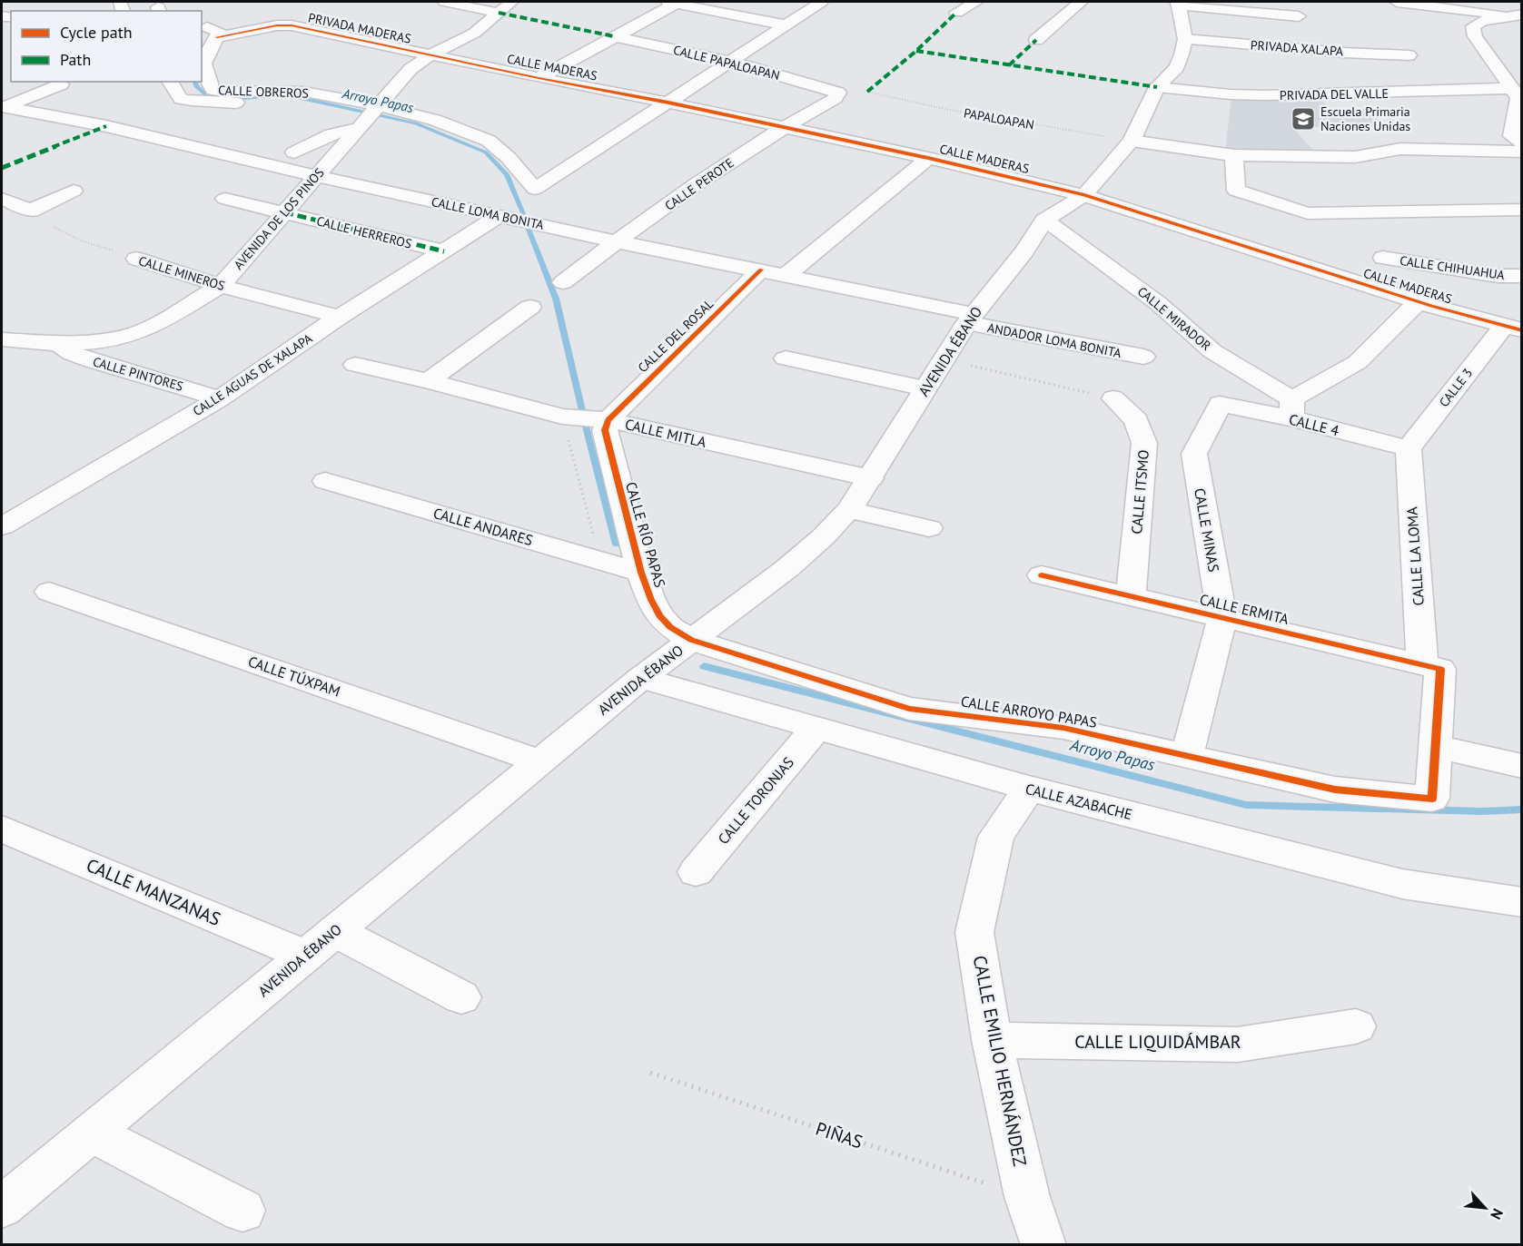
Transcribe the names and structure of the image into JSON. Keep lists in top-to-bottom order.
{
  "streets": {
    "street": [
      "PRIVADA MADERAS",
      "PRIVADA XALAPA",
      "CALLE PAPALOAPAN",
      "CALLE MADERAS",
      "CALLE OBREROS",
      "PRIVADA DEL VALLE",
      "CALLE PEROTE",
      "CALLE LOMA BONITA",
      "AVENIDA DE LOS PINOS",
      "CALLE HERREROS",
      "CALLE CHIHUAHUA",
      "CALLE MINEROS",
      "CALLE MIRADOR",
      "CALLE DEL ROSAL",
      "ANDADOR LOMA BONITA",
      "AVENIDA ÉBANO",
      "CALLE PINTORES",
      "CALLE AGUAS DE XALAPA",
      "CALLE 3",
      "CALLE 4",
      "CALLE MITLA",
      "CALLE ITSMO",
      "CALLE ANDARES",
      "CALLE MINAS",
      "CALLE RÍO PAPAS",
      "CALLE LA LOMA",
      "CALLE ERMITA",
      "CALLE TÚXPAM",
      "CALLE ARROYO PAPAS",
      "CALLE TORONJAS",
      "CALLE AZABACHE",
      "CALLE MANZANAS",
      "CALLE LIQUIDÁMBAR",
      "CALLE EMILIO HERNÁNDEZ"
    ],
    "path": ["PAPALOAPAN", "PIÑAS"]
  },
  "crossings": [
    ["PRIVADA MADERAS", "CALLE MADERAS"],
    ["PRIVADA MADERAS", "CALLE OBREROS"],
    ["PRIVADA MADERAS", "AVENIDA DE LOS PINOS"],
    ["PRIVADA XALAPA", "AVENIDA ÉBANO"],
    ["CALLE PAPALOAPAN", "CALLE PEROTE"],
    ["CALLE MADERAS", "CALLE OBREROS"],
    ["CALLE MADERAS", "CALLE PEROTE"],
    ["CALLE MADERAS", "AVENIDA DE LOS PINOS"],
    ["CALLE MADERAS", "AVENIDA ÉBANO"],
    ["CALLE MADERAS", "CALLE 3"],
    ["CALLE OBREROS", "AVENIDA DE LOS PINOS"],
    ["PRIVADA DEL VALLE", "AVENIDA ÉBANO"],
    ["PAPALOAPAN", "AVENIDA ÉBANO"],
    ["CALLE PEROTE", "CALLE LOMA BONITA"],
    ["CALLE LOMA BONITA", "AVENIDA DE LOS PINOS"],
    ["CALLE LOMA BONITA", "CALLE DEL ROSAL"],
    ["CALLE LOMA BONITA", "ANDADOR LOMA BONITA"],
    ["CALLE LOMA BONITA", "AVENIDA ÉBANO"],
    ["CALLE LOMA BONITA", "CALLE AGUAS DE XALAPA"],
    ["AVENIDA DE LOS PINOS", "CALLE HERREROS"],
    ["AVENIDA DE LOS PINOS", "CALLE MINEROS"],
    ["AVENIDA DE LOS PINOS", "CALLE PINTORES"],
    ["CALLE HERREROS", "CALLE AGUAS DE XALAPA"],
    ["CALLE MINEROS", "CALLE AGUAS DE XALAPA"],
    ["CALLE MIRADOR", "AVENIDA ÉBANO"],
    ["CALLE MIRADOR", "CALLE 4"],
    ["CALLE DEL ROSAL", "CALLE MITLA"],
    ["CALLE DEL ROSAL", "CALLE RÍO PAPAS"],
    ["ANDADOR LOMA BONITA", "AVENIDA ÉBANO"],
    ["AVENIDA ÉBANO", "CALLE MITLA"],
    ["AVENIDA ÉBANO", "CALLE RÍO PAPAS"],
    ["AVENIDA ÉBANO", "CALLE TÚXPAM"],
    ["AVENIDA ÉBANO", "CALLE ARROYO PAPAS"],
    ["AVENIDA ÉBANO", "CALLE AZABACHE"],
    ["AVENIDA ÉBANO", "CALLE MANZANAS"],
    ["CALLE PINTORES", "CALLE AGUAS DE XALAPA"],
    ["CALLE 3", "CALLE 4"],
    ["CALLE 3", "CALLE LA LOMA"],
    ["CALLE 4", "CALLE MINAS"],
    ["CALLE 4", "CALLE LA LOMA"],
    ["CALLE MITLA", "CALLE RÍO PAPAS"],
    ["CALLE ITSMO", "CALLE ERMITA"],
    ["CALLE ANDARES", "CALLE RÍO PAPAS"],
    ["CALLE MINAS", "CALLE ERMITA"],
    ["CALLE MINAS", "CALLE ARROYO PAPAS"],
    ["CALLE RÍO PAPAS", "CALLE ARROYO PAPAS"],
    ["CALLE LA LOMA", "CALLE ERMITA"],
    ["CALLE LA LOMA", "CALLE ARROYO PAPAS"],
    ["CALLE TORONJAS", "CALLE AZABACHE"],
    ["CALLE AZABACHE", "CALLE EMILIO HERNÁNDEZ"],
    ["CALLE LIQUIDÁMBAR", "CALLE EMILIO HERNÁNDEZ"],
    ["CALLE EMILIO HERNÁNDEZ", "PIÑAS"]
  ],
  "water": ["Arroyo Papas"],
  "places": {
    "school or university": ["Escuela Primaria Naciones Unidas"]
  },
  "legend": ["Cycle path", "Path"],
  "north": "bottom right"
}
